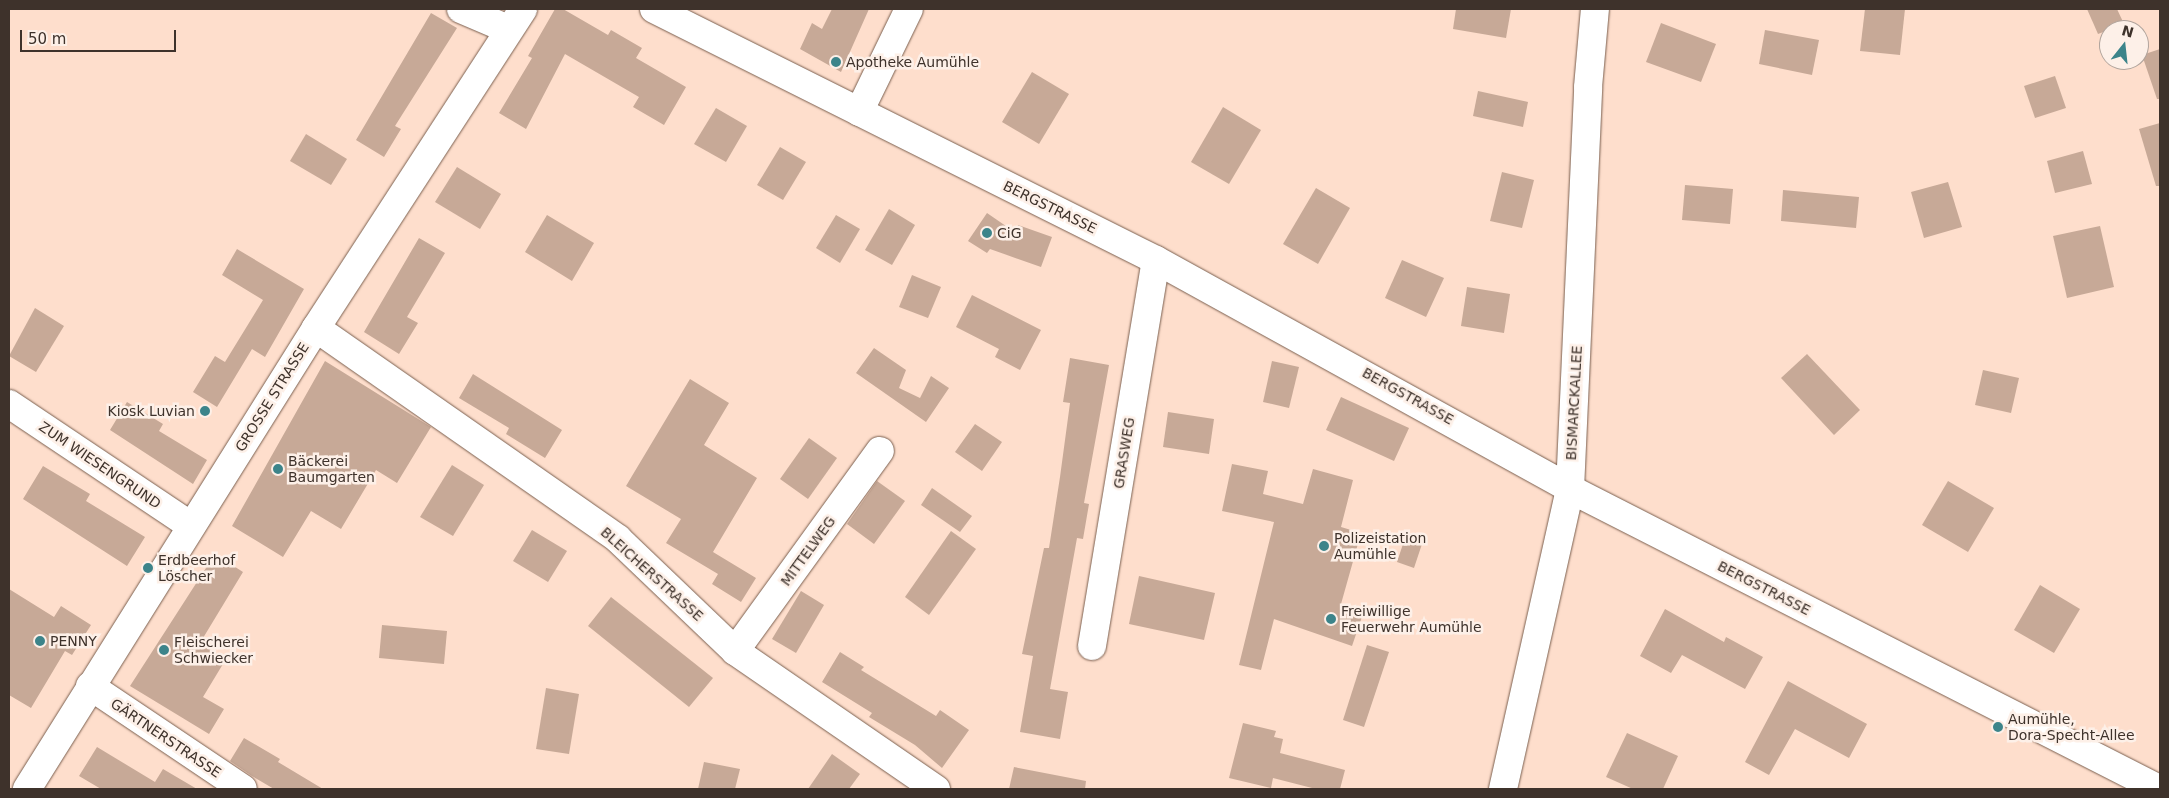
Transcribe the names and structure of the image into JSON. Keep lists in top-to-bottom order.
{
  "streets": {
    "street": [
      "BERGSTRASSE",
      "GROSSE STRASSE",
      "BISMARCKALLEE",
      "GRASWEG",
      "ZUM WIESENGRUND",
      "MITTELWEG",
      "BLEICHERSTRASSE",
      "GÄRTNERSTRASSE"
    ]
  },
  "crossings": [
    ["BERGSTRASSE", "BISMARCKALLEE"],
    ["BERGSTRASSE", "GRASWEG"],
    ["GROSSE STRASSE", "ZUM WIESENGRUND"],
    ["GROSSE STRASSE", "BLEICHERSTRASSE"],
    ["GROSSE STRASSE", "GÄRTNERSTRASSE"],
    ["MITTELWEG", "BLEICHERSTRASSE"]
  ],
  "places": [
    "Apotheke Aumühle",
    "CiG",
    "Kiosk Luvian",
    "Bäckerei Baumgarten",
    "Polizeistation Aumühle",
    "Erdbeerhof Löscher",
    "Freiwillige Feuerwehr Aumühle",
    "PENNY",
    "Fleischerei Schwiecker",
    "Aumühle, Dora-Specht-Allee"
  ],
  "scale_bar": "50 m",
  "north": "top"
}
